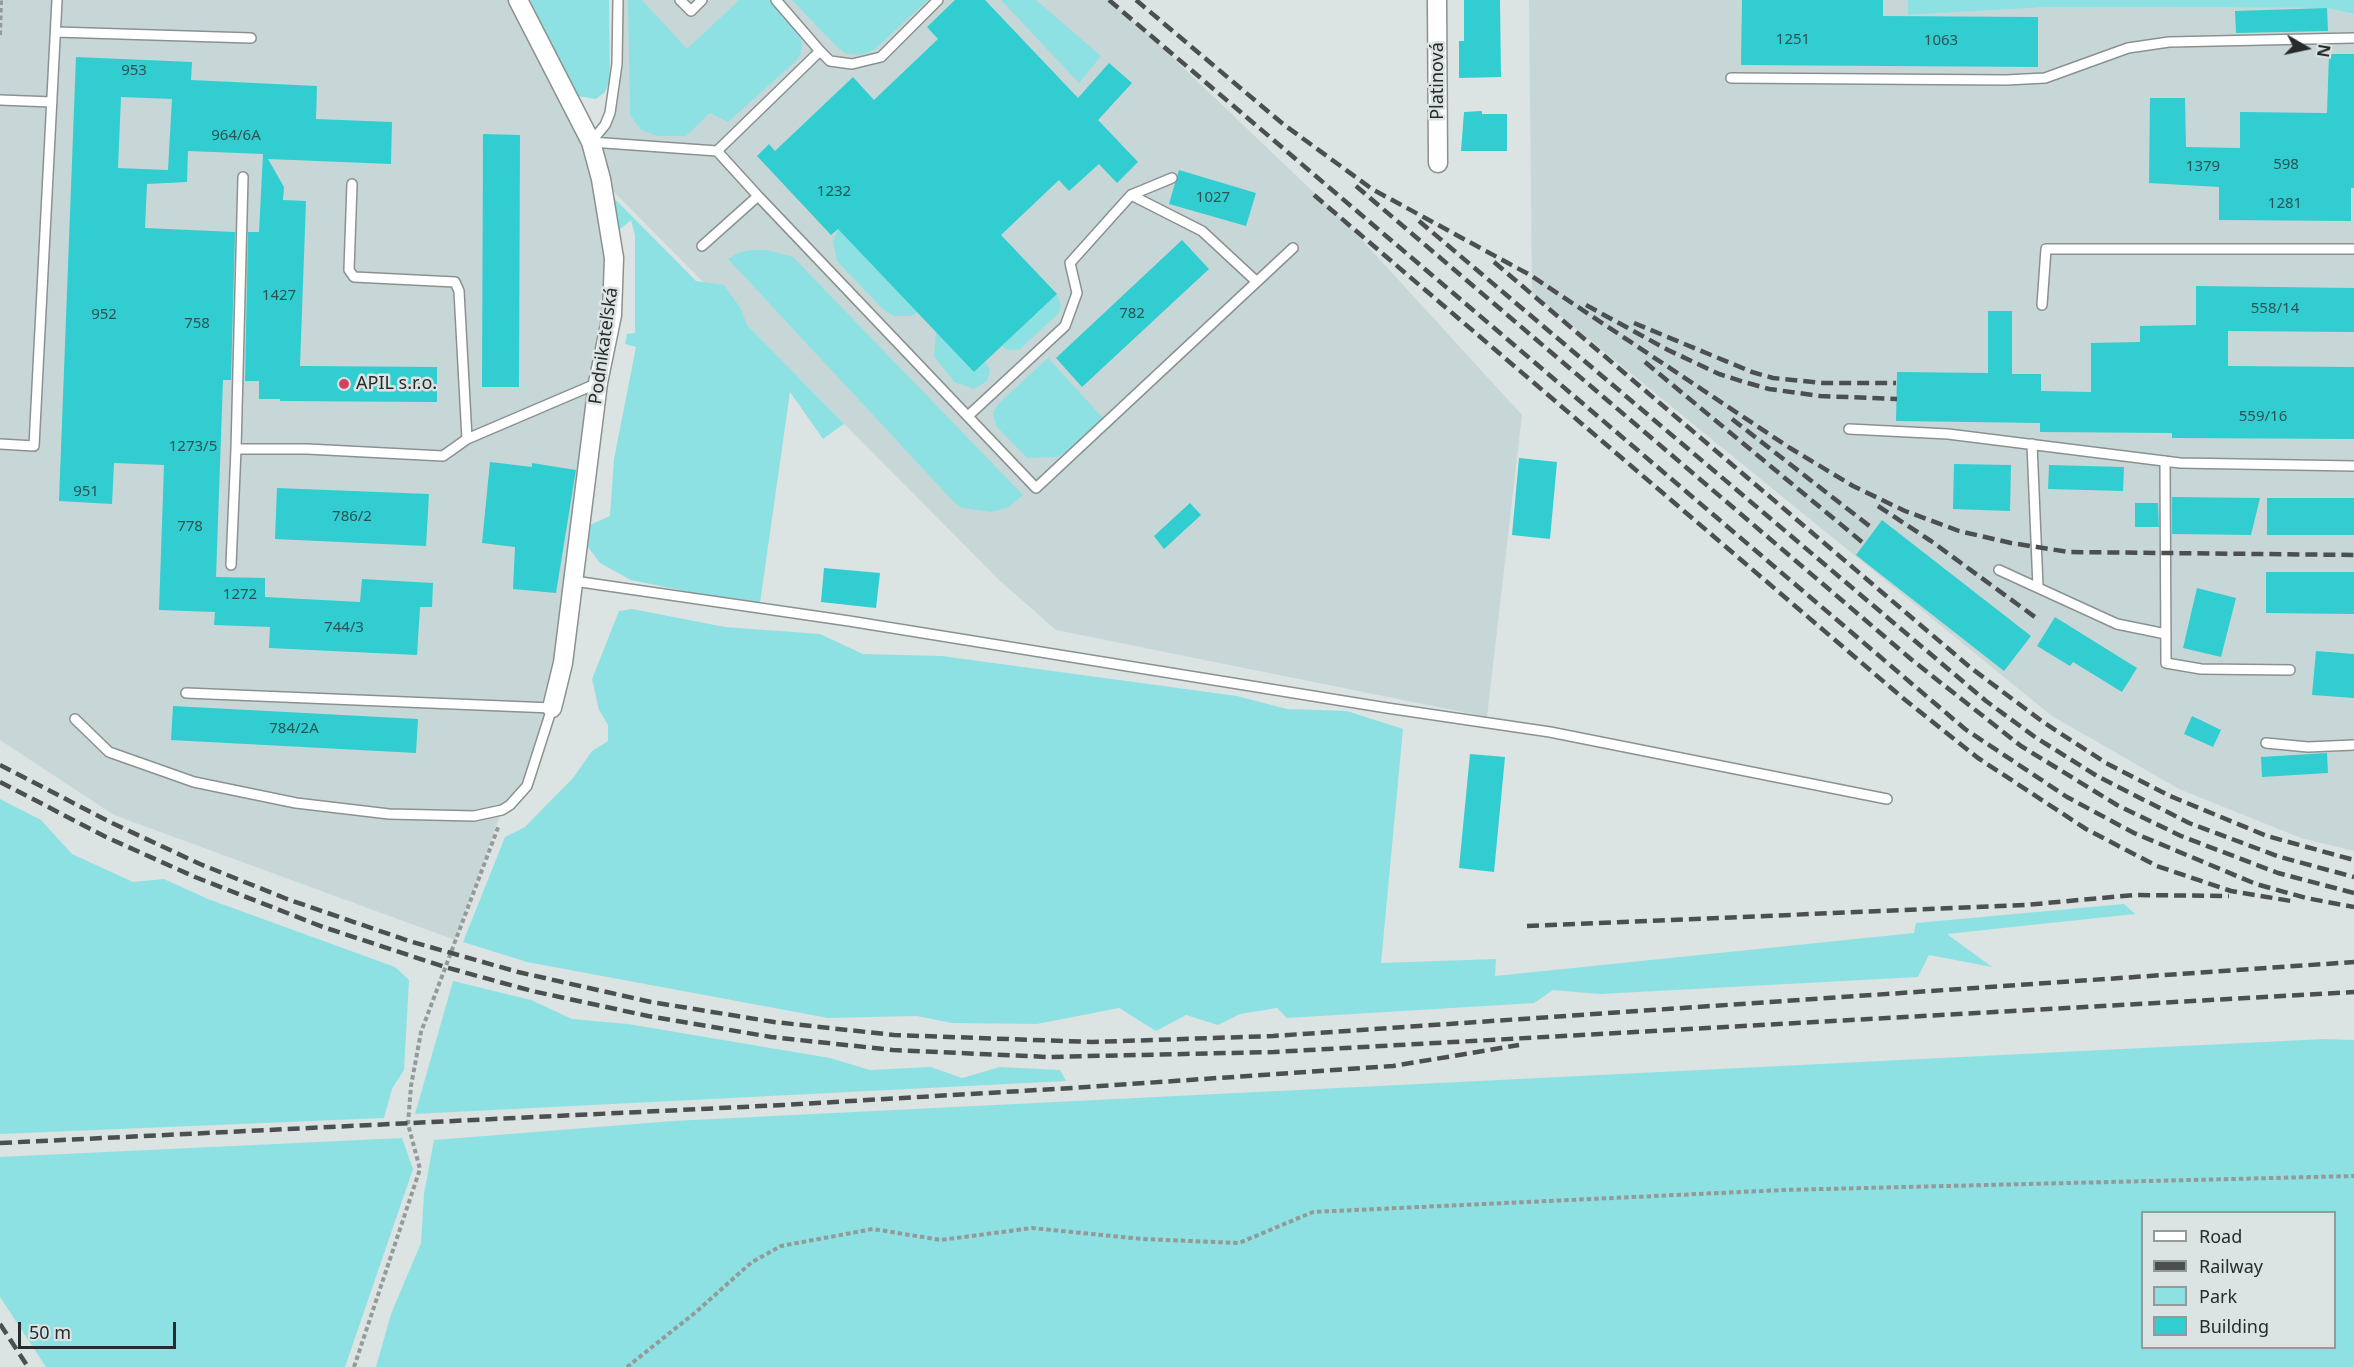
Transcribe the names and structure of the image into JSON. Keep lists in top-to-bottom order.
{
  "streets": {
    "street": ["Platinová", "Podnikateľská"]
  },
  "places": ["APIL s.r.o."],
  "house_numbers": [
    "1251",
    "1063",
    "953",
    "964/6A",
    "598",
    "1379",
    "1232",
    "1027",
    "1281",
    "1427",
    "558/14",
    "782",
    "952",
    "758",
    "559/16",
    "1273/5",
    "951",
    "786/2",
    "778",
    "1272",
    "744/3",
    "784/2A"
  ],
  "legend": [
    "Road",
    "Railway",
    "Park",
    "Building"
  ],
  "scale_bar": "50 m",
  "north": "right"
}
